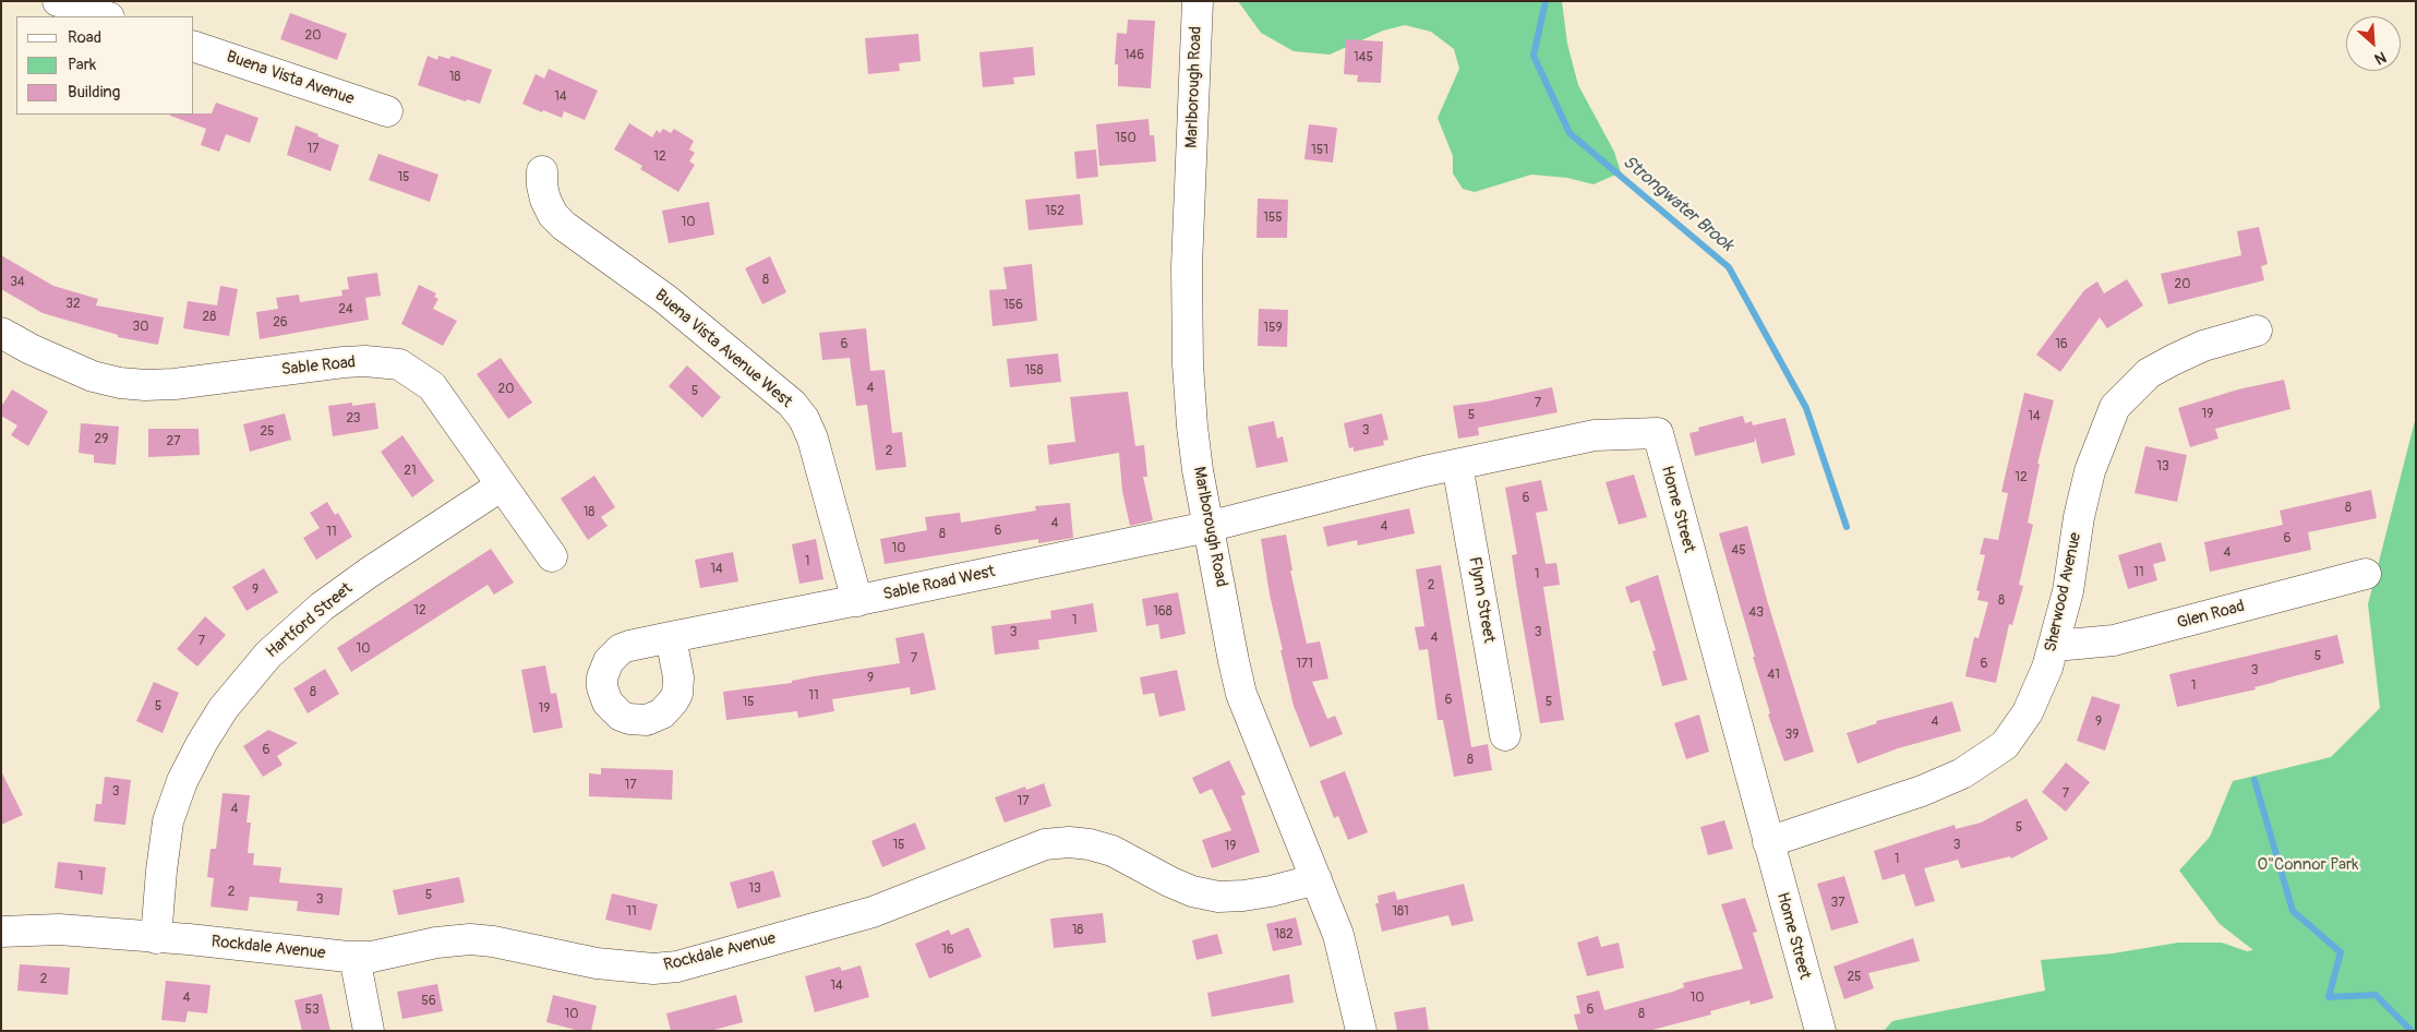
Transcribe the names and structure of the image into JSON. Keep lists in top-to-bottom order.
{
  "streets": {
    "street": [
      "Buena Vista Avenue",
      "Marlborough Road",
      "Buena Vista Avenue West",
      "Sable Road",
      "Home Street",
      "Sable Road West",
      "Sherwood Avenue",
      "Flynn Street",
      "Glen Road",
      "Hartford Street",
      "Rockdale Avenue"
    ]
  },
  "crossings": [
    ["Marlborough Road", "Home Street"],
    ["Marlborough Road", "Sable Road West"],
    ["Marlborough Road", "Rockdale Avenue"],
    ["Buena Vista Avenue West", "Sable Road West"],
    ["Sable Road", "Hartford Street"],
    ["Home Street", "Sable Road West"],
    ["Home Street", "Sherwood Avenue"],
    ["Home Street", "Flynn Street"],
    ["Sherwood Avenue", "Glen Road"],
    ["Hartford Street", "Rockdale Avenue"]
  ],
  "water": ["Strongwater Brook"],
  "parks": ["O\"Connor Park"],
  "house_numbers": [
    "20",
    "146",
    "145",
    "18",
    "14",
    "150",
    "17",
    "151",
    "12",
    "15",
    "152",
    "155",
    "10",
    "8",
    "34",
    "20",
    "32",
    "156",
    "24",
    "28",
    "26",
    "30",
    "159",
    "6",
    "16",
    "158",
    "4",
    "20",
    "5",
    "7",
    "19",
    "5",
    "14",
    "23",
    "3",
    "25",
    "29",
    "27",
    "2",
    "13",
    "21",
    "12",
    "6",
    "8",
    "18",
    "4",
    "4",
    "6",
    "11",
    "8",
    "6",
    "10",
    "45",
    "4",
    "1",
    "14",
    "11",
    "1",
    "2",
    "9",
    "8",
    "12",
    "168",
    "43",
    "1",
    "3",
    "3",
    "4",
    "7",
    "10",
    "5",
    "7",
    "171",
    "6",
    "3",
    "41",
    "9",
    "1",
    "8",
    "11",
    "6",
    "15",
    "5",
    "5",
    "19",
    "4",
    "9",
    "39",
    "6",
    "8",
    "17",
    "3",
    "7",
    "17",
    "4",
    "5",
    "15",
    "3",
    "19",
    "1",
    "1",
    "13",
    "2",
    "5",
    "3",
    "37",
    "11",
    "181",
    "18",
    "182",
    "16",
    "25",
    "2",
    "14",
    "4",
    "10",
    "56",
    "53",
    "6",
    "10",
    "8"
  ],
  "legend": ["Road", "Park", "Building"],
  "north": "bottom right"
}
